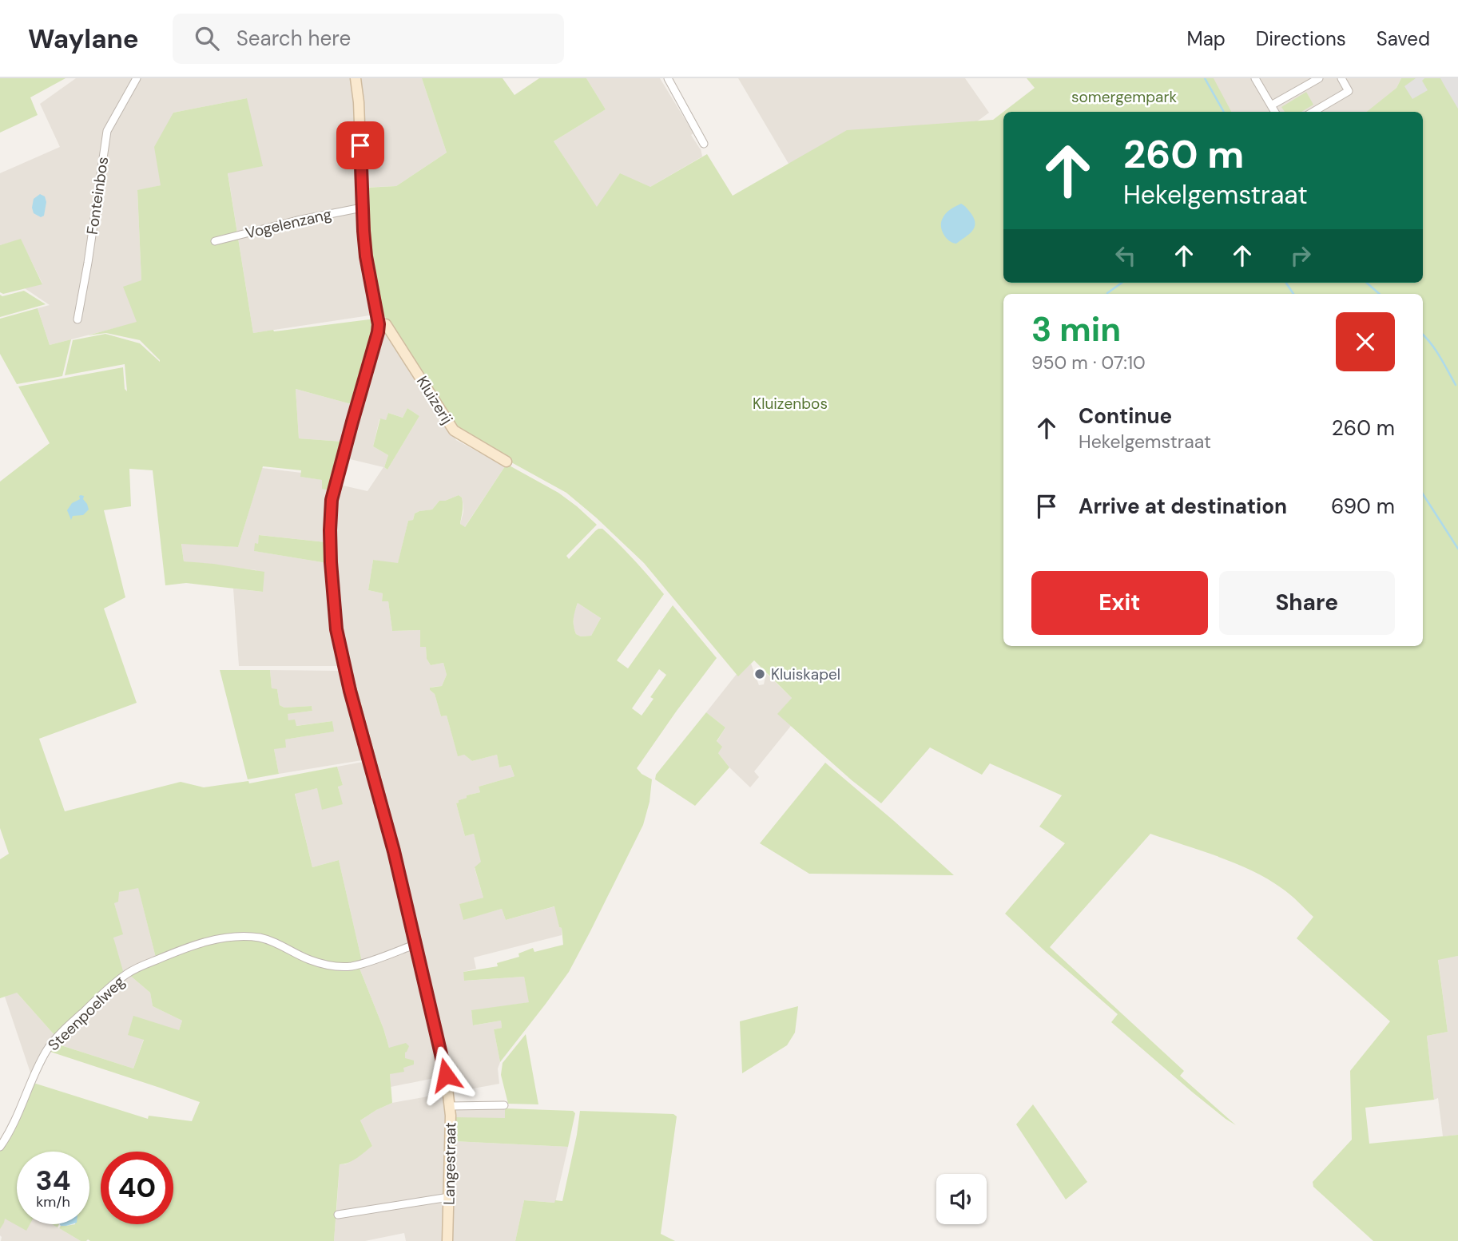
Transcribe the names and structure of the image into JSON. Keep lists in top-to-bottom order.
{
  "streets": {
    "street": [
      "Fonteinbos",
      "Vogelenzang",
      "Kluizerij",
      "Steenpoelweg",
      "Langestraat"
    ]
  },
  "crossings": [
    ["Kluizerij", "Langestraat"],
    ["Steenpoelweg", "Langestraat"]
  ],
  "parks": ["somergempark", "Kluizenbos"],
  "places": ["Kluiskapel"],
  "page": {
    "header": "Waylane",
    "search": "Search here",
    "nav": ["Map", "Directions", "Saved"],
    "turn": ["260 m", "Hekelgemstraat"],
    "heading": ["3 min", "950 m · 07:10"],
    "list": [
      {
        "name": "Continue",
        "note": "Hekelgemstraat",
        "value": "260 m"
      },
      {
        "name": "Arrive at destination",
        "value": "690 m"
      }
    ],
    "buttons": ["Exit", "Share"],
    "speed": "34 km/h",
    "limit": "40"
  }
}
